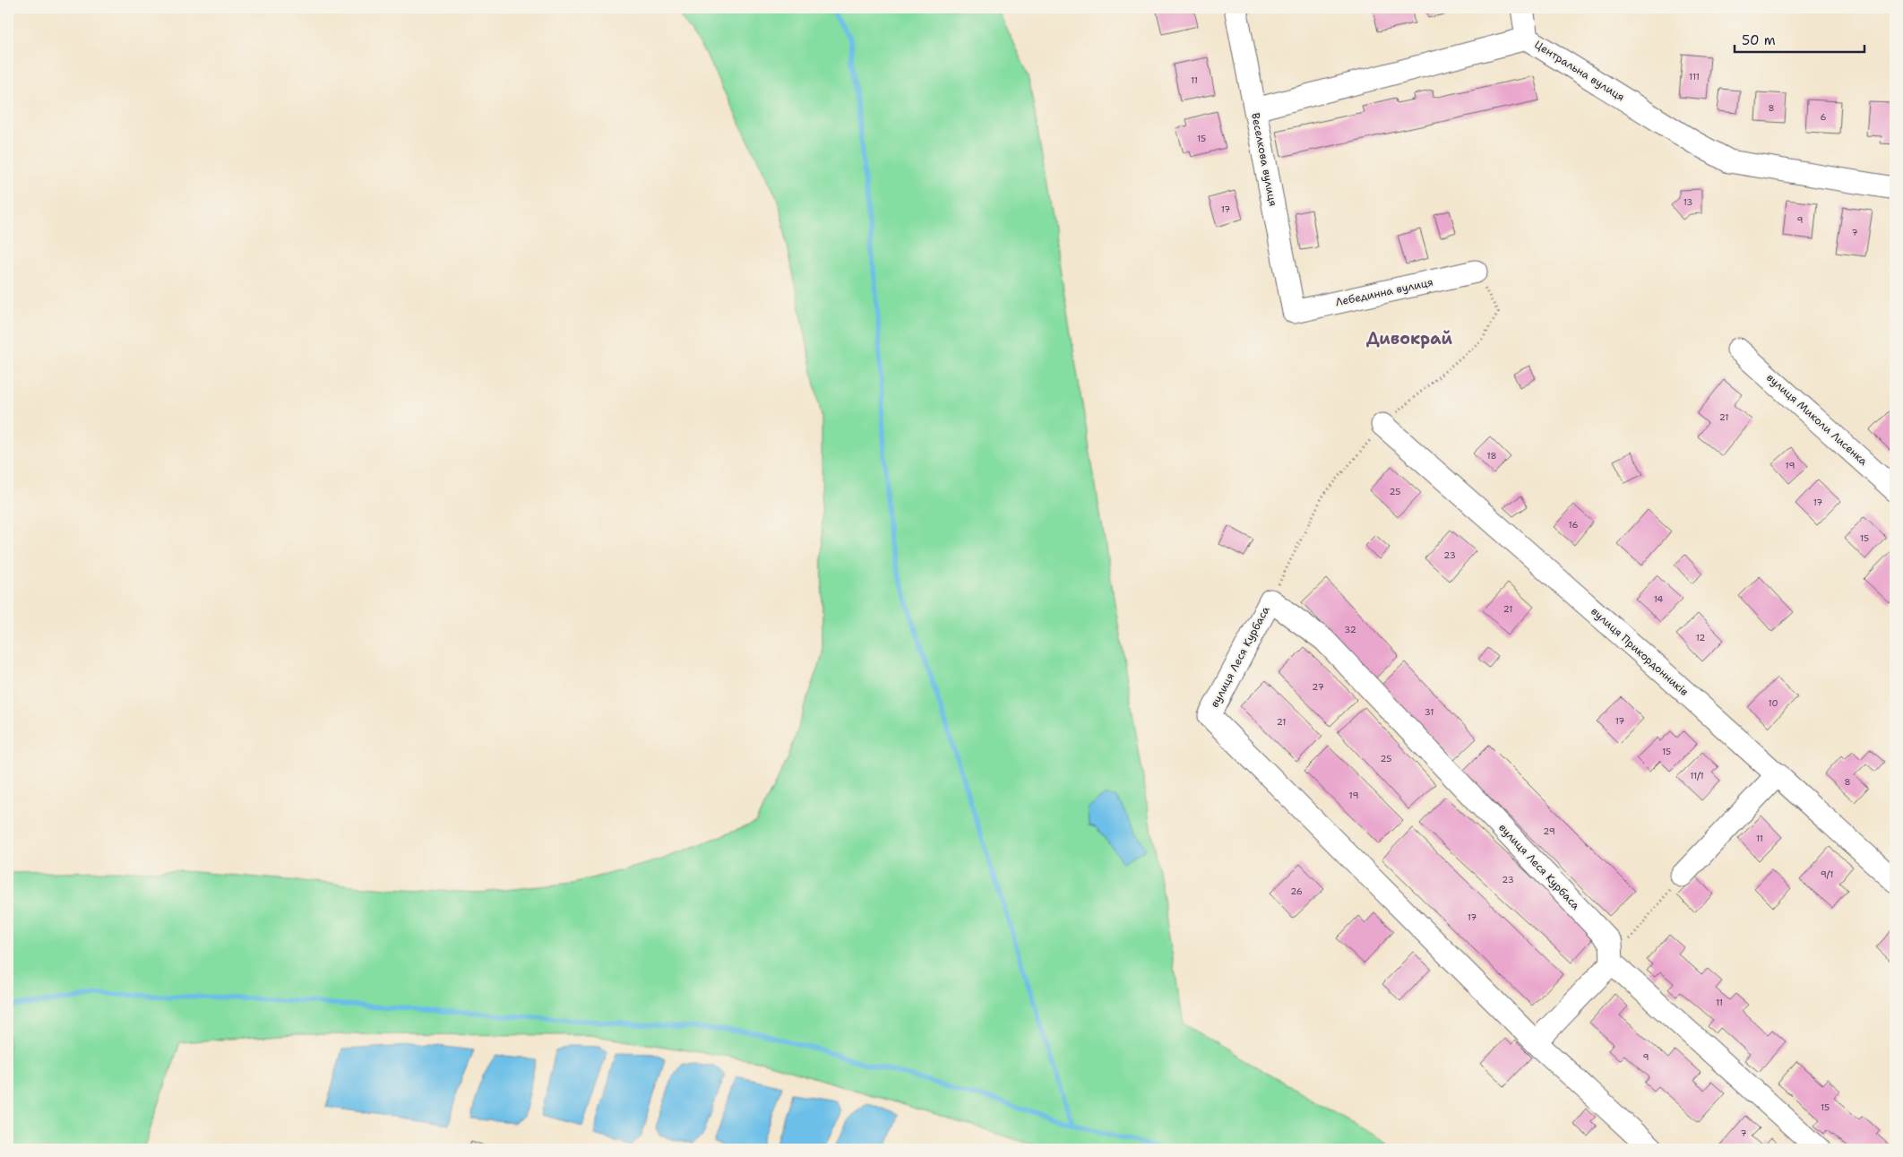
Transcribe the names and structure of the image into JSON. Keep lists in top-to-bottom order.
{
  "streets": {
    "street": [
      "Центральна вулиця",
      "Веселкова вулиця",
      "Лебединна вулиця",
      "вулиця Миколи Лисенка",
      "вулиця Прикордонників",
      "вулиця Леся Курбаса"
    ]
  },
  "crossings": [
    ["Центральна вулиця", "Веселкова вулиця"],
    ["Веселкова вулиця", "Лебединна вулиця"]
  ],
  "districts": ["Дивокрай"],
  "house_numbers": [
    "111",
    "11",
    "8",
    "6",
    "15",
    "13",
    "17",
    "9",
    "7",
    "21",
    "18",
    "19",
    "25",
    "17",
    "16",
    "15",
    "23",
    "14",
    "21",
    "32",
    "12",
    "27",
    "10",
    "31",
    "17",
    "21",
    "15",
    "25",
    "11/1",
    "8",
    "19",
    "29",
    "11",
    "9/1",
    "23",
    "26",
    "17",
    "11",
    "9",
    "15",
    "7"
  ],
  "scale_bar": "50 m"
}
